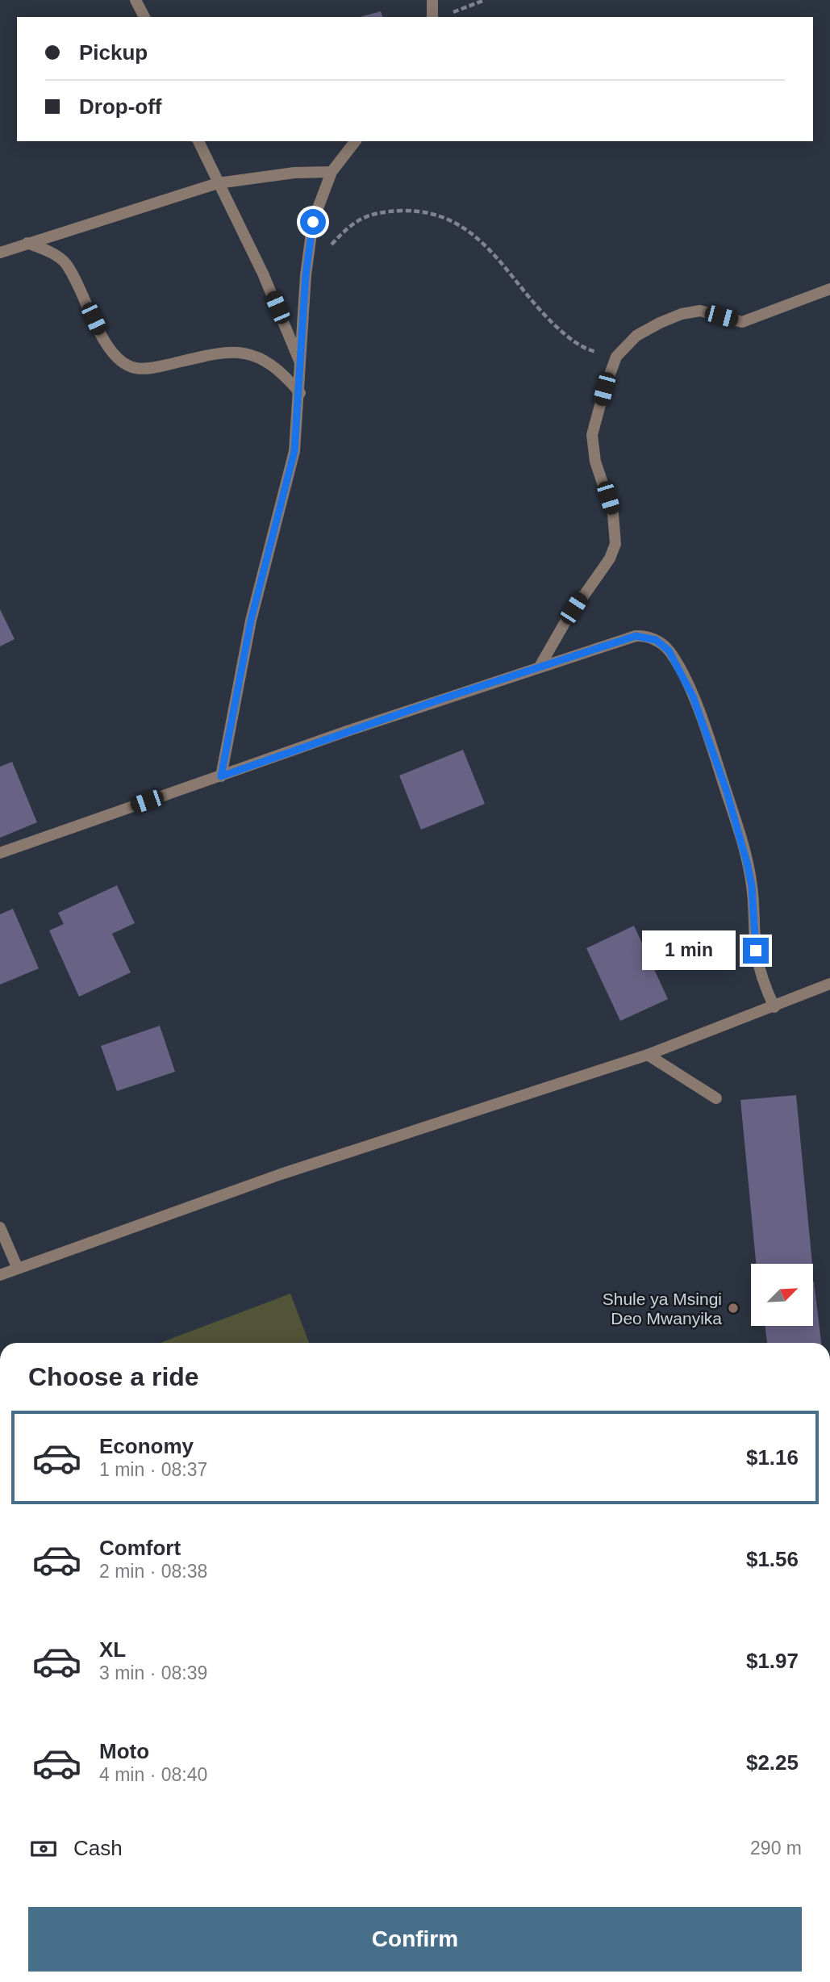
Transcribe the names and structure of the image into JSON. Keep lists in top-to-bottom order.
{
  "places": ["Shule ya Msingi Deo Mwanyika"],
  "north": "top right",
  "page": {
    "banner": ["Pickup", "Drop-off"],
    "bubble": "1 min",
    "heading": "Choose a ride",
    "list": [
      {
        "name": "Economy",
        "note": "1 min · 08:37",
        "value": "$1.16"
      },
      {
        "name": "Comfort",
        "note": "2 min · 08:38",
        "value": "$1.56"
      },
      {
        "name": "XL",
        "note": "3 min · 08:39",
        "value": "$1.97"
      },
      {
        "name": "Moto",
        "note": "4 min · 08:40",
        "value": "$2.25"
      }
    ],
    "pay": ["Cash", "290 m"],
    "buttons": "Confirm"
  }
}
